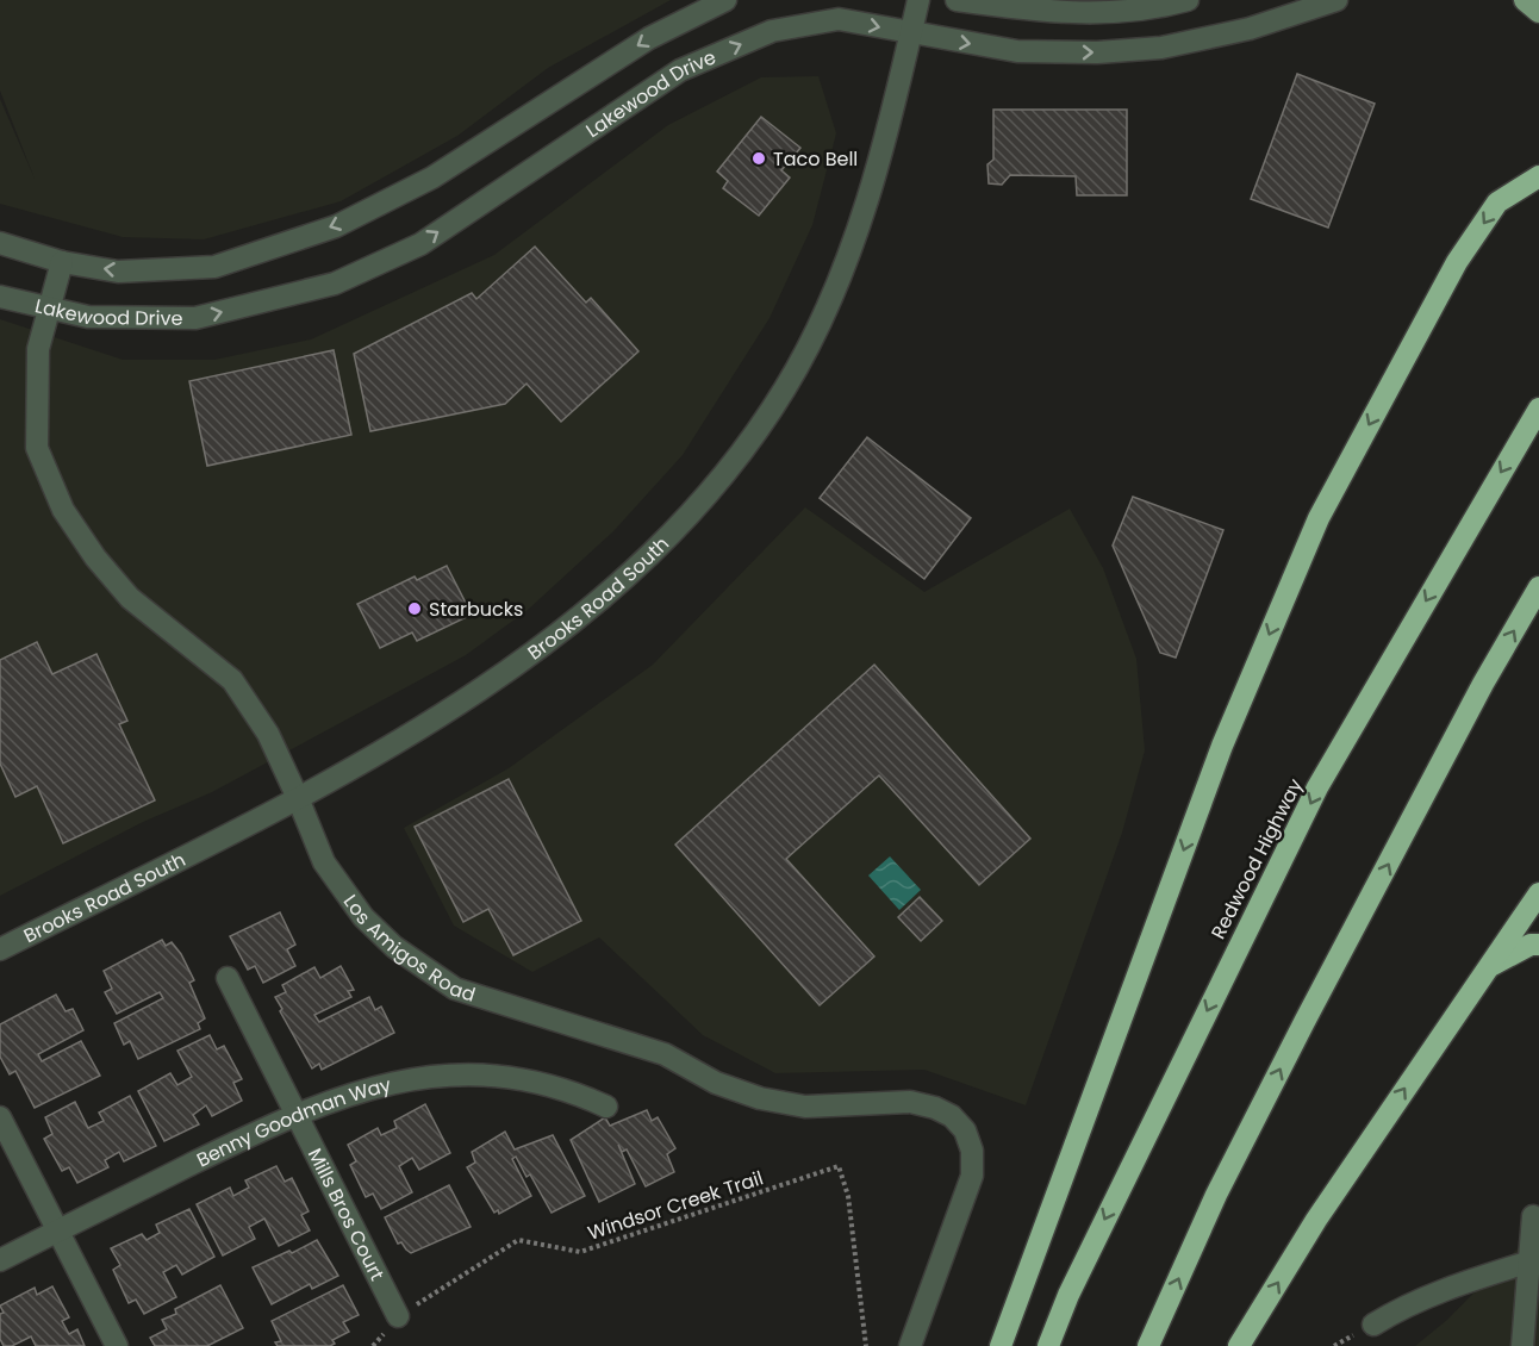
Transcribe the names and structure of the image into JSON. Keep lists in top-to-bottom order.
{
  "streets": {
    "highway": ["Redwood Highway"],
    "street": [
      "Lakewood Drive",
      "Brooks Road South",
      "Los Amigos Road",
      "Benny Goodman Way",
      "Mills Bros Court"
    ],
    "path": ["Windsor Creek Trail"]
  },
  "crossings": [
    ["Lakewood Drive", "Brooks Road South"],
    ["Lakewood Drive", "Los Amigos Road"],
    ["Brooks Road South", "Los Amigos Road"],
    ["Benny Goodman Way", "Mills Bros Court"],
    ["Windsor Creek Trail", "Mills Bros Court"]
  ],
  "places": ["Taco Bell", "Starbucks"]
}
